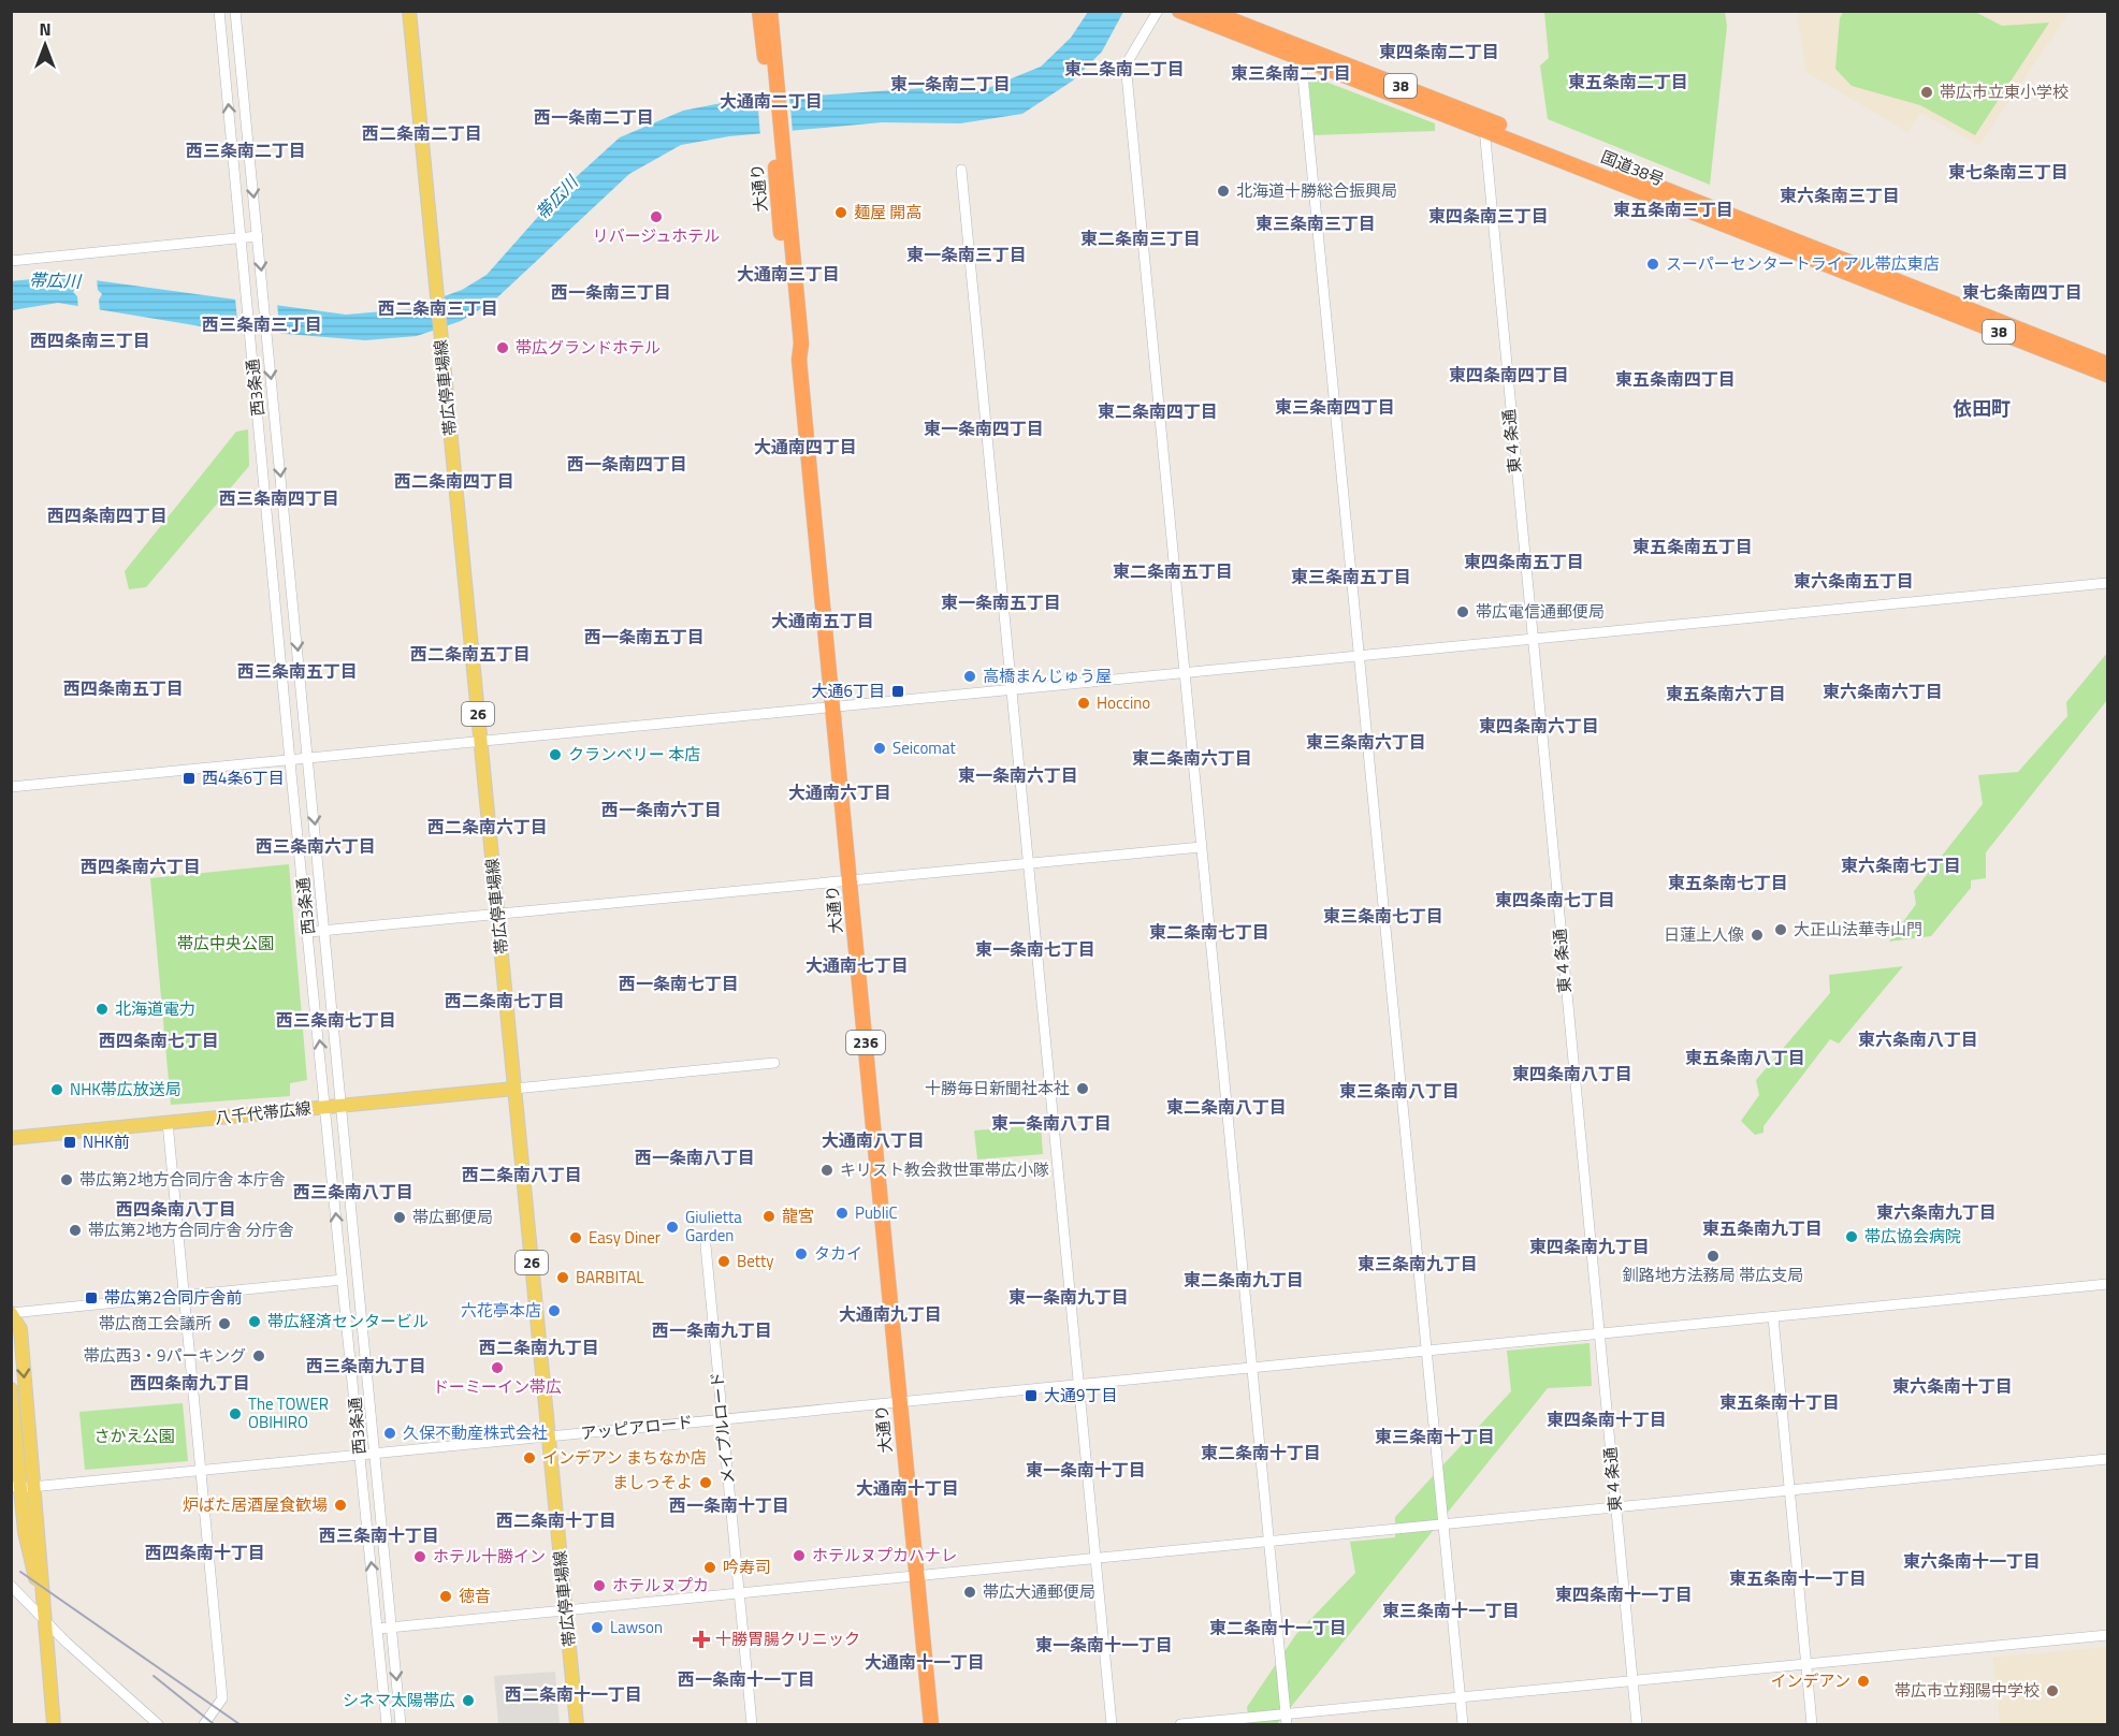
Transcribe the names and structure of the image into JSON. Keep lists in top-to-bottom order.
{
  "streets": {
    "highway": [
      "38",
      "国道38号",
      "大通り",
      "236"
    ],
    "main road": ["帯広停車場線", "26", "八千代帯広線"],
    "street": [
      "西3条通",
      "東４条通",
      "アッピアロード",
      "メイプルロード"
    ]
  },
  "crossings": [
    ["国道38号", "東４条通"],
    ["大通り", "アッピアロード"],
    ["西3条通", "八千代帯広線"],
    ["西3条通", "アッピアロード"],
    ["帯広停車場線", "八千代帯広線"],
    ["帯広停車場線", "アッピアロード"],
    ["東４条通", "アッピアロード"],
    ["アッピアロード", "メイプルロード"]
  ],
  "districts": [
    "東四条南二丁目",
    "東二条南二丁目",
    "東三条南二丁目",
    "東五条南二丁目",
    "東一条南二丁目",
    "大通南二丁目",
    "西一条南二丁目",
    "西二条南二丁目",
    "西三条南二丁目",
    "東七条南三丁目",
    "東六条南三丁目",
    "東五条南三丁目",
    "東四条南三丁目",
    "東三条南三丁目",
    "東二条南三丁目",
    "東一条南三丁目",
    "大通南三丁目",
    "西一条南三丁目",
    "東七条南四丁目",
    "西二条南三丁目",
    "西三条南三丁目",
    "西四条南三丁目",
    "東四条南四丁目",
    "東五条南四丁目",
    "東三条南四丁目",
    "依田町",
    "東二条南四丁目",
    "東一条南四丁目",
    "大通南四丁目",
    "西一条南四丁目",
    "西二条南四丁目",
    "西三条南四丁目",
    "西四条南四丁目",
    "東五条南五丁目",
    "東四条南五丁目",
    "東二条南五丁目",
    "東三条南五丁目",
    "東六条南五丁目",
    "東一条南五丁目",
    "大通南五丁目",
    "西一条南五丁目",
    "西二条南五丁目",
    "西三条南五丁目",
    "西四条南五丁目",
    "東六条南六丁目",
    "東五条南六丁目",
    "東四条南六丁目",
    "東三条南六丁目",
    "東二条南六丁目",
    "東一条南六丁目",
    "大通南六丁目",
    "西一条南六丁目",
    "西二条南六丁目",
    "西三条南六丁目",
    "東六条南七丁目",
    "西四条南六丁目",
    "東五条南七丁目",
    "東四条南七丁目",
    "東三条南七丁目",
    "東二条南七丁目",
    "東一条南七丁目",
    "大通南七丁目",
    "西一条南七丁目",
    "西二条南七丁目",
    "西三条南七丁目",
    "東六条南八丁目",
    "西四条南七丁目",
    "東五条南八丁目",
    "東四条南八丁目",
    "東三条南八丁目",
    "東二条南八丁目",
    "東一条南八丁目",
    "大通南八丁目",
    "西一条南八丁目",
    "西二条南八丁目",
    "西三条南八丁目",
    "西四条南八丁目",
    "東六条南九丁目",
    "東五条南九丁目",
    "東四条南九丁目",
    "東三条南九丁目",
    "東二条南九丁目",
    "東一条南九丁目",
    "大通南九丁目",
    "西一条南九丁目",
    "西二条南九丁目",
    "西三条南九丁目",
    "西四条南九丁目",
    "東六条南十丁目",
    "東五条南十丁目",
    "東四条南十丁目",
    "東三条南十丁目",
    "東二条南十丁目",
    "東一条南十丁目",
    "大通南十丁目",
    "西一条南十丁目",
    "西二条南十丁目",
    "西三条南十丁目",
    "西四条南十丁目",
    "東六条南十一丁目",
    "東五条南十一丁目",
    "東四条南十一丁目",
    "東三条南十一丁目",
    "東二条南十一丁目",
    "東一条南十一丁目",
    "大通南十一丁目",
    "西一条南十一丁目",
    "西二条南十一丁目"
  ],
  "water": ["帯広川"],
  "parks": ["帯広中央公園", "さかえ公園"],
  "places": {
    "other": [
      "帯広市立東小学校",
      "北海道十勝総合振興局",
      "麺屋 開高",
      "リバージュホテル",
      "スーパーセンタートライアル帯広東店",
      "帯広グランドホテル",
      "帯広電信通郵便局",
      "高橋まんじゅう屋",
      "Hoccino",
      "Seicomat",
      "クランベリー 本店",
      "大正山法華寺山門",
      "日蓮上人像",
      "北海道電力",
      "十勝毎日新聞社本社",
      "NHK帯広放送局",
      "キリスト教会救世軍帯広小隊",
      "帯広第2地方合同庁舎 本庁舎",
      "PubliC",
      "龍宮",
      "帯広郵便局",
      "Giulietta Garden",
      "帯広第2地方合同庁舎 分庁舎",
      "帯広協会病院",
      "Easy Diner",
      "タカイ",
      "釧路地方法務局 帯広支局",
      "Betty",
      "BARBITAL",
      "六花亭本店",
      "帯広経済センタービル",
      "帯広商工会議所",
      "帯広西3・9パーキング",
      "ドーミーイン帯広",
      "The TOWER OBIHIRO",
      "久保不動産株式会社",
      "インデアン まちなか店",
      "ましっそよ",
      "炉ばた居酒屋食歓場",
      "ホテルヌプカハナレ",
      "ホテル十勝イン",
      "吟寿司",
      "ホテルヌプカ",
      "帯広大通郵便局",
      "徳音",
      "Lawson",
      "インデアン",
      "帯広市立翔陽中学校",
      "シネマ太陽帯広"
    ],
    "transit": [
      "大通6丁目",
      "西4条6丁目",
      "NHK前",
      "帯広第2合同庁舎前",
      "大通9丁目"
    ],
    "health": ["十勝胃腸クリニック"]
  },
  "north": "top"
}
